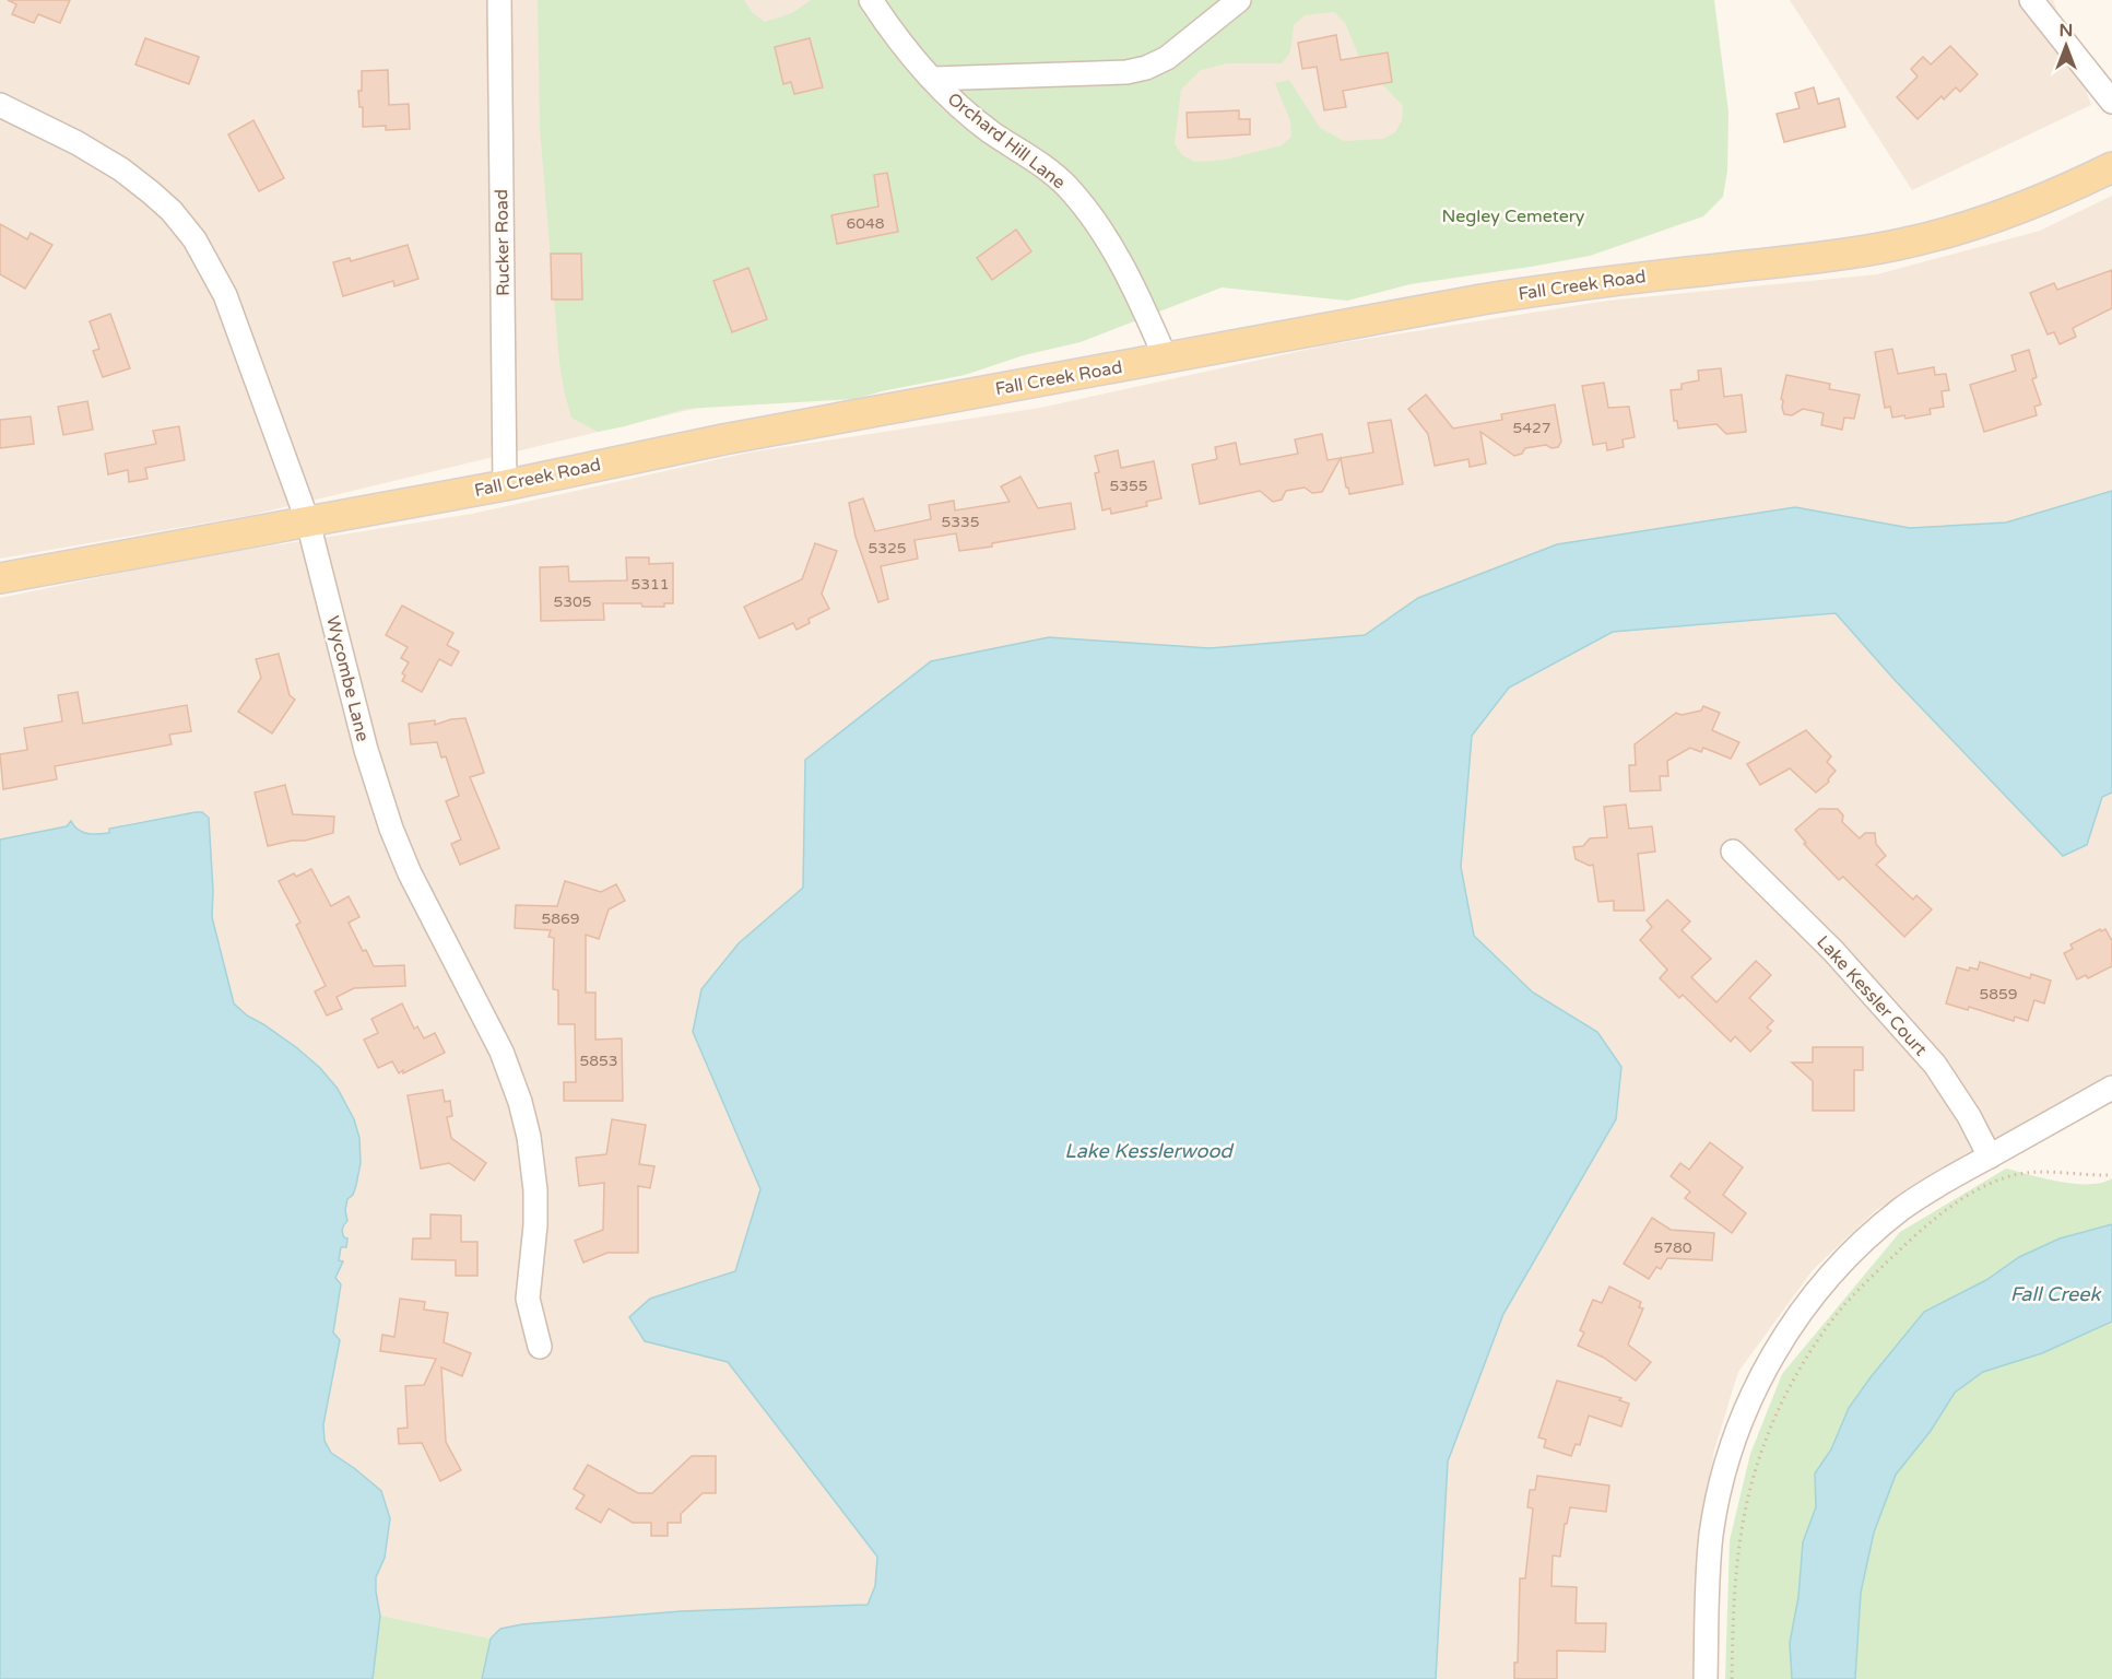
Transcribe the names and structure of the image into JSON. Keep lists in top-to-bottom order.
{
  "streets": {
    "main road": ["Fall Creek Road"],
    "street": [
      "Orchard Hill Lane",
      "Rucker Road",
      "Wycombe Lane",
      "Lake Kessler Court"
    ]
  },
  "crossings": [
    ["Orchard Hill Lane", "Fall Creek Road"],
    ["Rucker Road", "Fall Creek Road"],
    ["Fall Creek Road", "Wycombe Lane"]
  ],
  "water": ["Lake Kesslerwood", "Fall Creek"],
  "parks": ["Negley Cemetery"],
  "house_numbers": [
    "6048",
    "5427",
    "5355",
    "5335",
    "5325",
    "5311",
    "5305",
    "5869",
    "5859",
    "5853",
    "5780"
  ],
  "north": "top"
}
